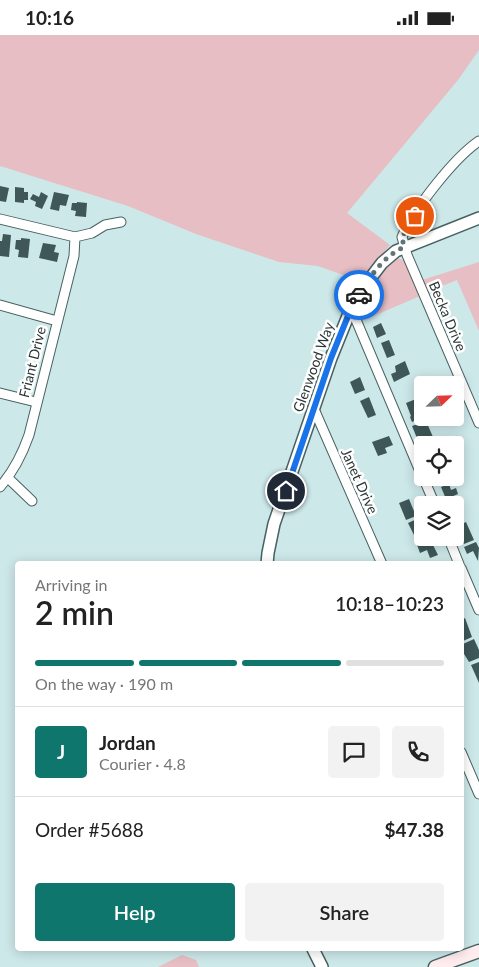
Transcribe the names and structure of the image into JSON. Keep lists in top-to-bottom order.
{
  "streets": {
    "street": [
      "Becka Drive",
      "Friant Drive",
      "Glenwood Way",
      "Janet Drive"
    ]
  },
  "crossings": [
    ["Becka Drive", "Glenwood Way"],
    ["Glenwood Way", "Janet Drive"]
  ],
  "north": "top right",
  "page": {
    "status": "10:16",
    "heading": ["2 min", "Arriving in", "10:18–10:23"],
    "panel": [
      "Jordan",
      "Courier · 4.8",
      "Order #5688",
      "$47.38"
    ],
    "bar": "On the way · 190 m",
    "round": "J",
    "buttons": ["Help", "Share"]
  }
}
